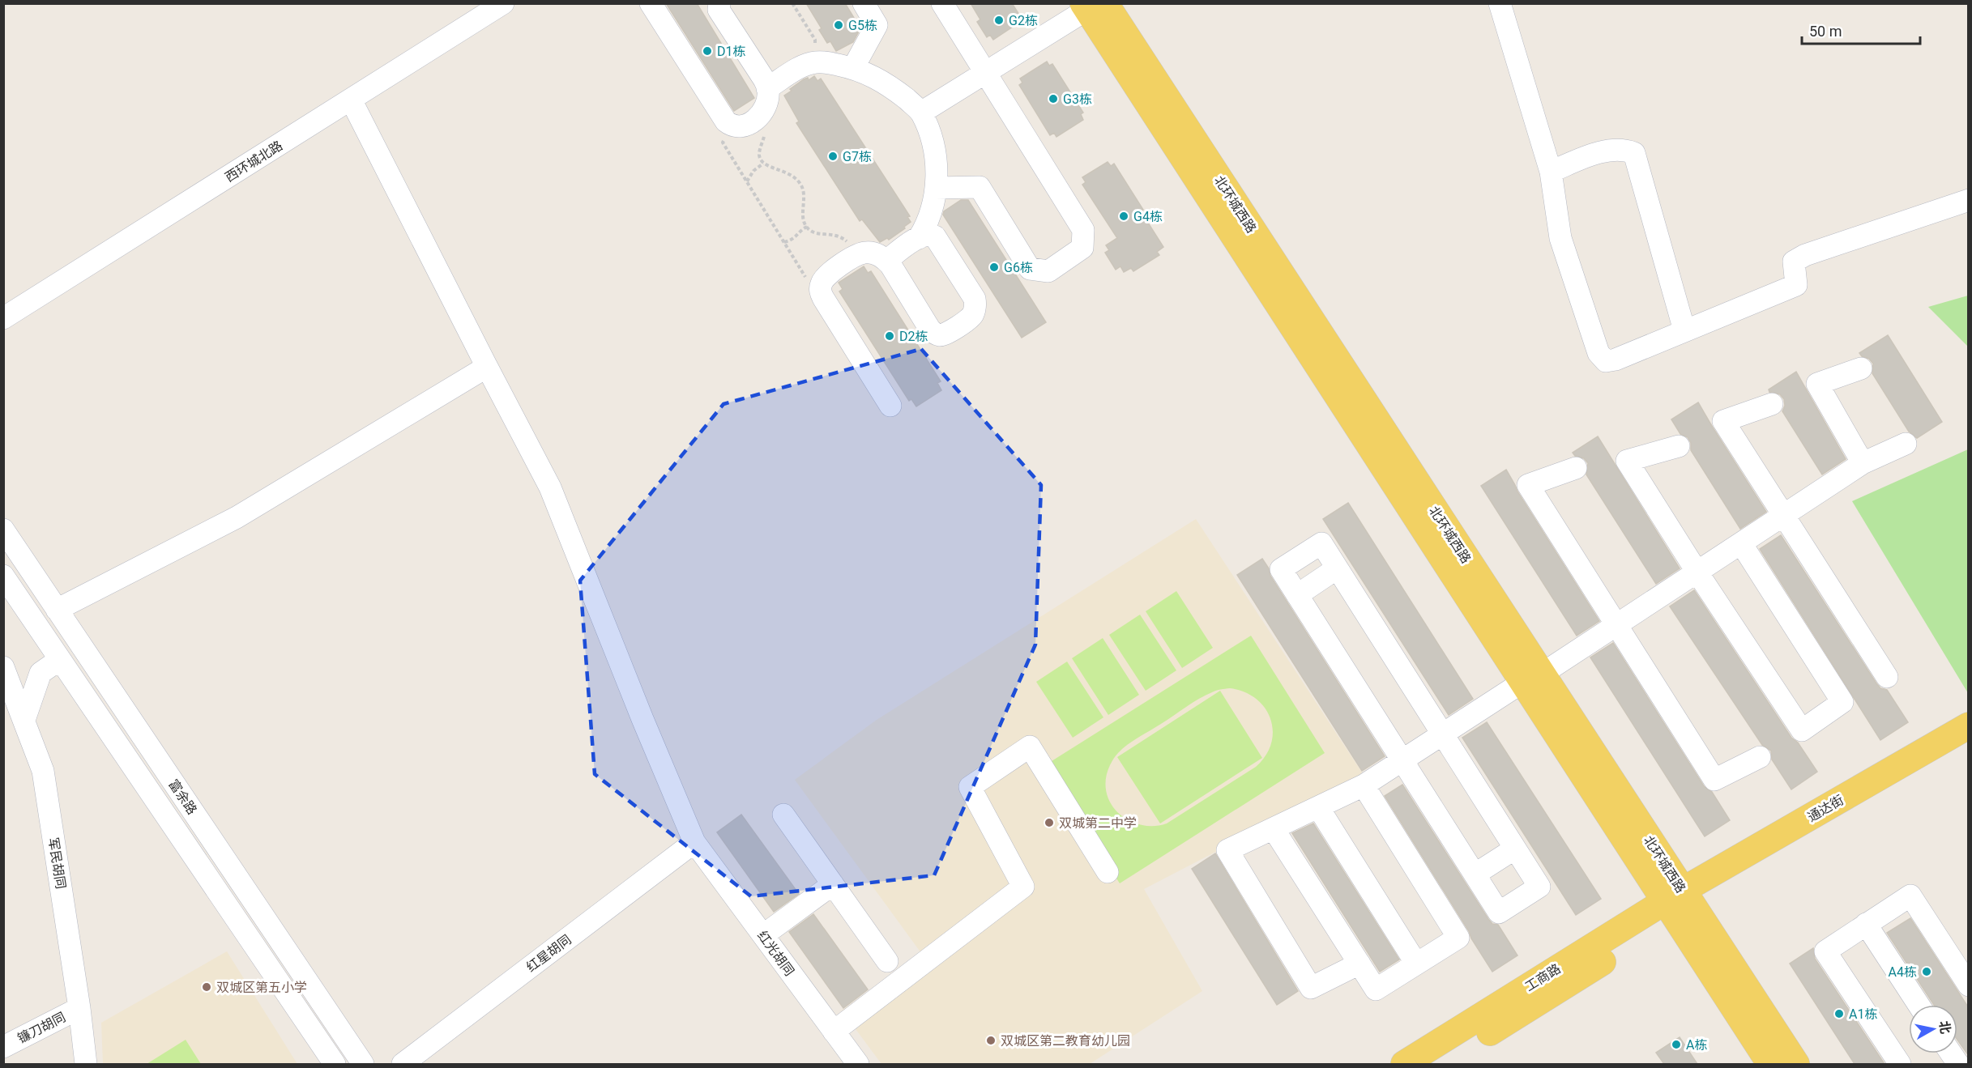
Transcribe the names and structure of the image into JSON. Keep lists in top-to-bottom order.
{
  "streets": {
    "main road": ["北环城西路", "通达街", "工商路"],
    "street": [
      "西环城北路",
      "富余路",
      "军民胡同",
      "红星胡同",
      "红光胡同",
      "镰刀胡同"
    ]
  },
  "crossings": [
    ["西环城北路", "红光胡同"],
    ["北环城西路", "通达街"],
    ["北环城西路", "工商路"],
    ["通达街", "工商路"],
    ["军民胡同", "镰刀胡同"],
    ["红星胡同", "红光胡同"]
  ],
  "places": [
    "G2栋",
    "G5栋",
    "D1栋",
    "G3栋",
    "G7栋",
    "G4栋",
    "G6栋",
    "D2栋",
    "双城第二中学",
    "A4栋",
    "双城区第五小学",
    "A1栋",
    "双城区第二教育幼儿园",
    "A栋"
  ],
  "scale_bar": "50 m",
  "north": "right"
}
